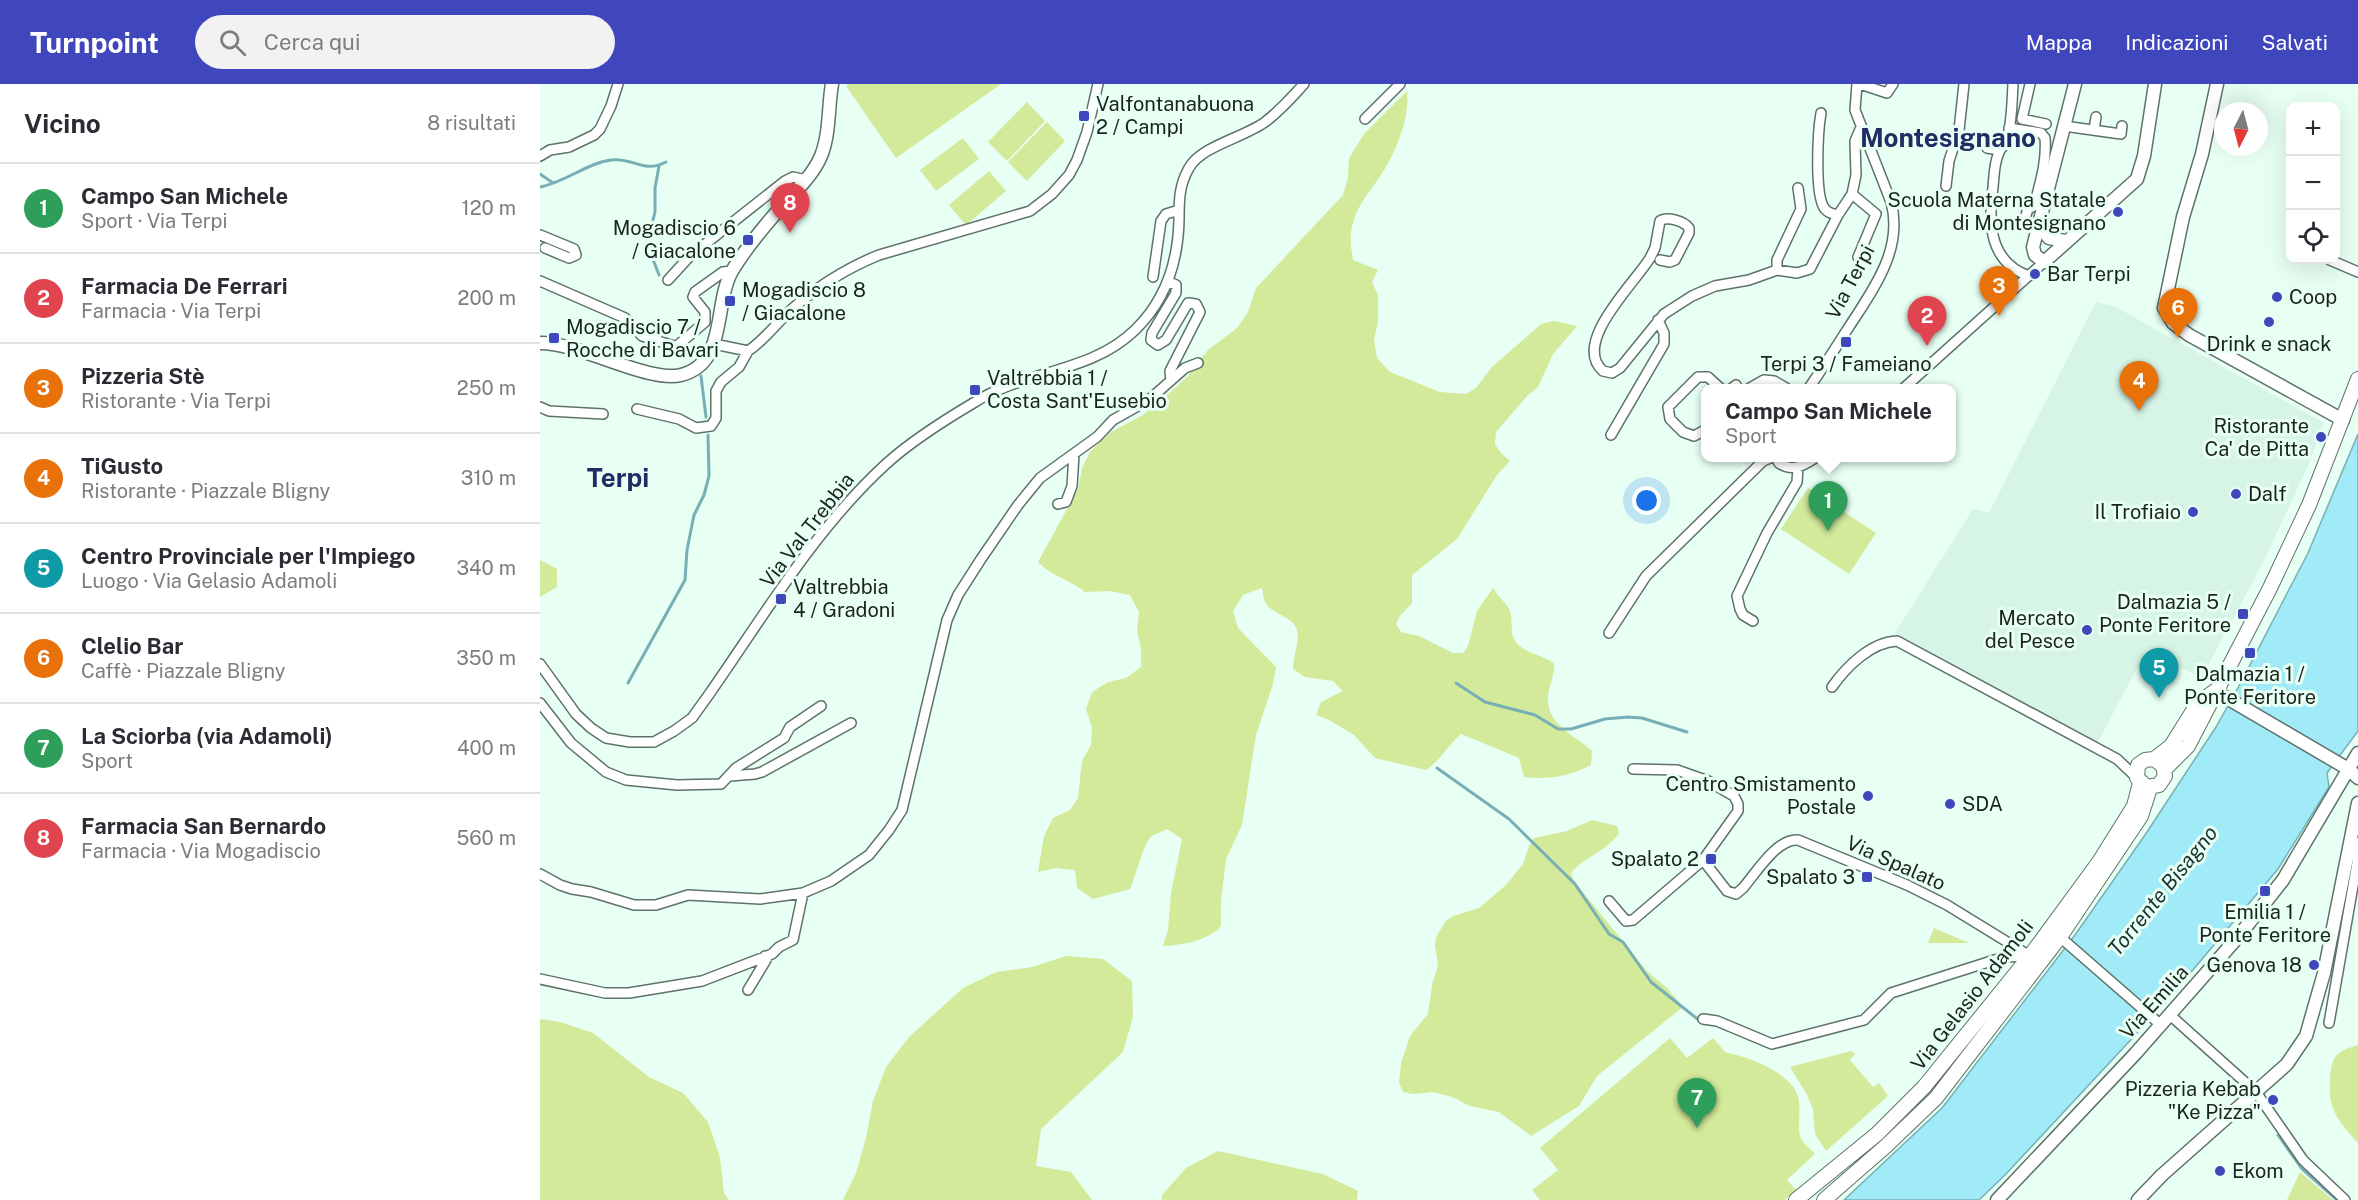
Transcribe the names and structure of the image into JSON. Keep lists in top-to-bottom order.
{
  "streets": {
    "main road": ["Via Gelasio Adamoli"],
    "street": [
      "Via Terpi",
      "Via Val Trebbia",
      "Via Spalato",
      "Via Emilia"
    ]
  },
  "crossings": [
    ["Via Spalato", "Via Gelasio Adamoli"]
  ],
  "districts": ["Montesignano", "Terpi"],
  "water": ["Torrente Bisagno"],
  "places": {
    "transit": [
      "Valfontanabuona 2 / Campi",
      "Mogadiscio 6 / Giacalone",
      "Mogadiscio 8 / Giacalone",
      "Mogadiscio 7 / Rocche di Bavari",
      "Terpi 3 / Fameiano",
      "Valtrebbia 1 / Costa Sant'Eusebio",
      "Valtrebbia 4 / Gradoni",
      "Dalmazia 5 / Ponte Feritore",
      "Dalmazia 1 / Ponte Feritore",
      "Spalato 2",
      "Spalato 3",
      "Emilia 1 / Ponte Feritore"
    ],
    "other": [
      "Scuola Materna Statale di Montesignano",
      "Bar Terpi",
      "Coop",
      "Drink e snack",
      "Ristorante Ca' de Pitta",
      "Dalf",
      "Il Trofiaio",
      "Mercato del Pesce",
      "Centro Smistamento Postale",
      "SDA",
      "Genova 18",
      "Pizzeria Kebab \"Ke Pizza\"",
      "Ekom"
    ]
  },
  "north": "bottom",
  "page": {
    "header": "Turnpoint",
    "search": "Cerca qui",
    "nav": ["Mappa", "Indicazioni", "Salvati"],
    "heading": ["Vicino", "8 risultati"],
    "map_buttons": ["+", "−"],
    "list": [
      {
        "mark": "1",
        "name": "Campo San Michele",
        "note": "Sport · Via Terpi",
        "value": "120 m"
      },
      {
        "mark": "2",
        "name": "Farmacia De Ferrari",
        "note": "Farmacia · Via Terpi",
        "value": "200 m"
      },
      {
        "mark": "3",
        "name": "Pizzeria Stè",
        "note": "Ristorante · Via Terpi",
        "value": "250 m"
      },
      {
        "mark": "4",
        "name": "TiGusto",
        "note": "Ristorante · Piazzale Bligny",
        "value": "310 m"
      },
      {
        "mark": "5",
        "name": "Centro Provinciale per l'Impiego",
        "note": "Luogo · Via Gelasio Adamoli",
        "value": "340 m"
      },
      {
        "mark": "6",
        "name": "Clelio Bar",
        "note": "Caffè · Piazzale Bligny",
        "value": "350 m"
      },
      {
        "mark": "7",
        "name": "La Sciorba (via Adamoli)",
        "note": "Sport",
        "value": "400 m"
      },
      {
        "mark": "8",
        "name": "Farmacia San Bernardo",
        "note": "Farmacia · Via Mogadiscio",
        "value": "560 m"
      }
    ],
    "pins": [
      "8",
      "3",
      "6",
      "2",
      "4",
      "1",
      "5",
      "7"
    ],
    "popup": ["Campo San Michele", "Sport"]
  }
}
